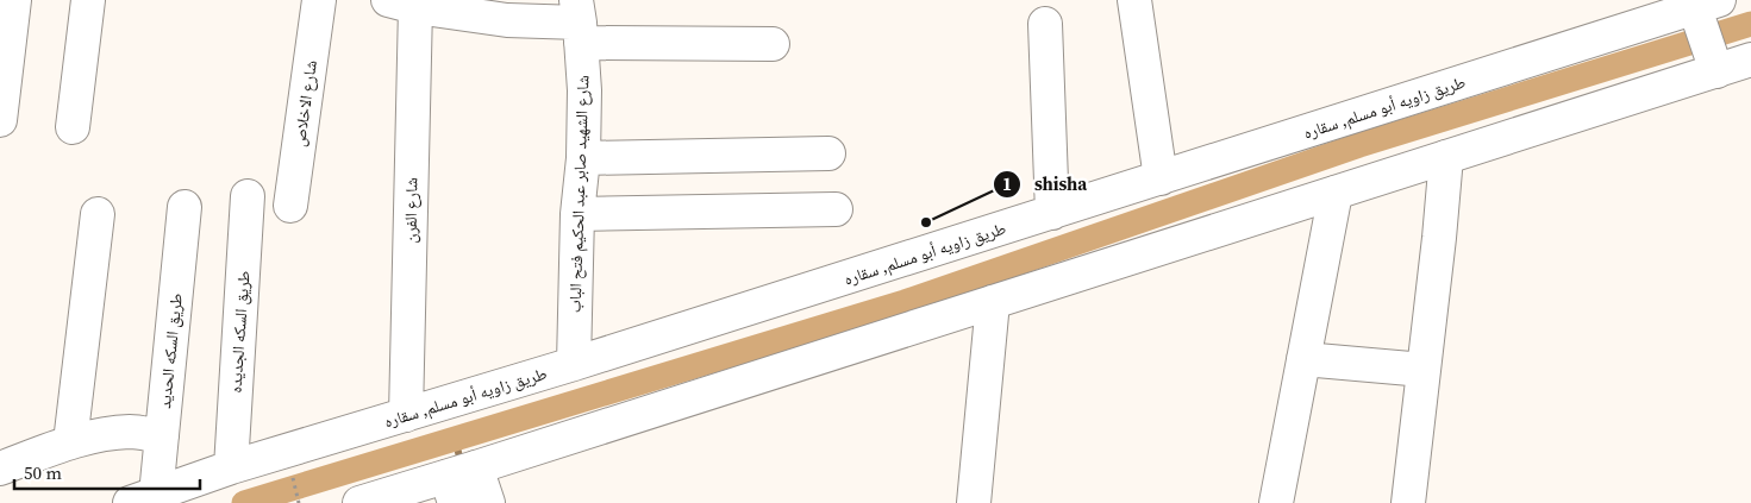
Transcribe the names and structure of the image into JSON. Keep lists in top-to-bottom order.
{
  "streets": {
    "street": [
      "شارع الاخلاص",
      "طريق زاويه أبو مسلم, سقاره",
      "شارع الشهيد صابر عبد الحكيم فتح الباب",
      "شارع الفرن",
      "طريق السكه الجديده",
      "طريق السكه الحديد"
    ]
  },
  "crossings": [
    ["طريق زاويه أبو مسلم, سقاره", "شارع الشهيد صابر عبد الحكيم فتح الباب"],
    ["طريق زاويه أبو مسلم, سقاره", "شارع الفرن"],
    ["طريق زاويه أبو مسلم, سقاره", "طريق السكه الجديده"],
    ["طريق زاويه أبو مسلم, سقاره", "طريق السكه الحديد"]
  ],
  "places": ["shisha"],
  "scale_bar": "50 m"
}
